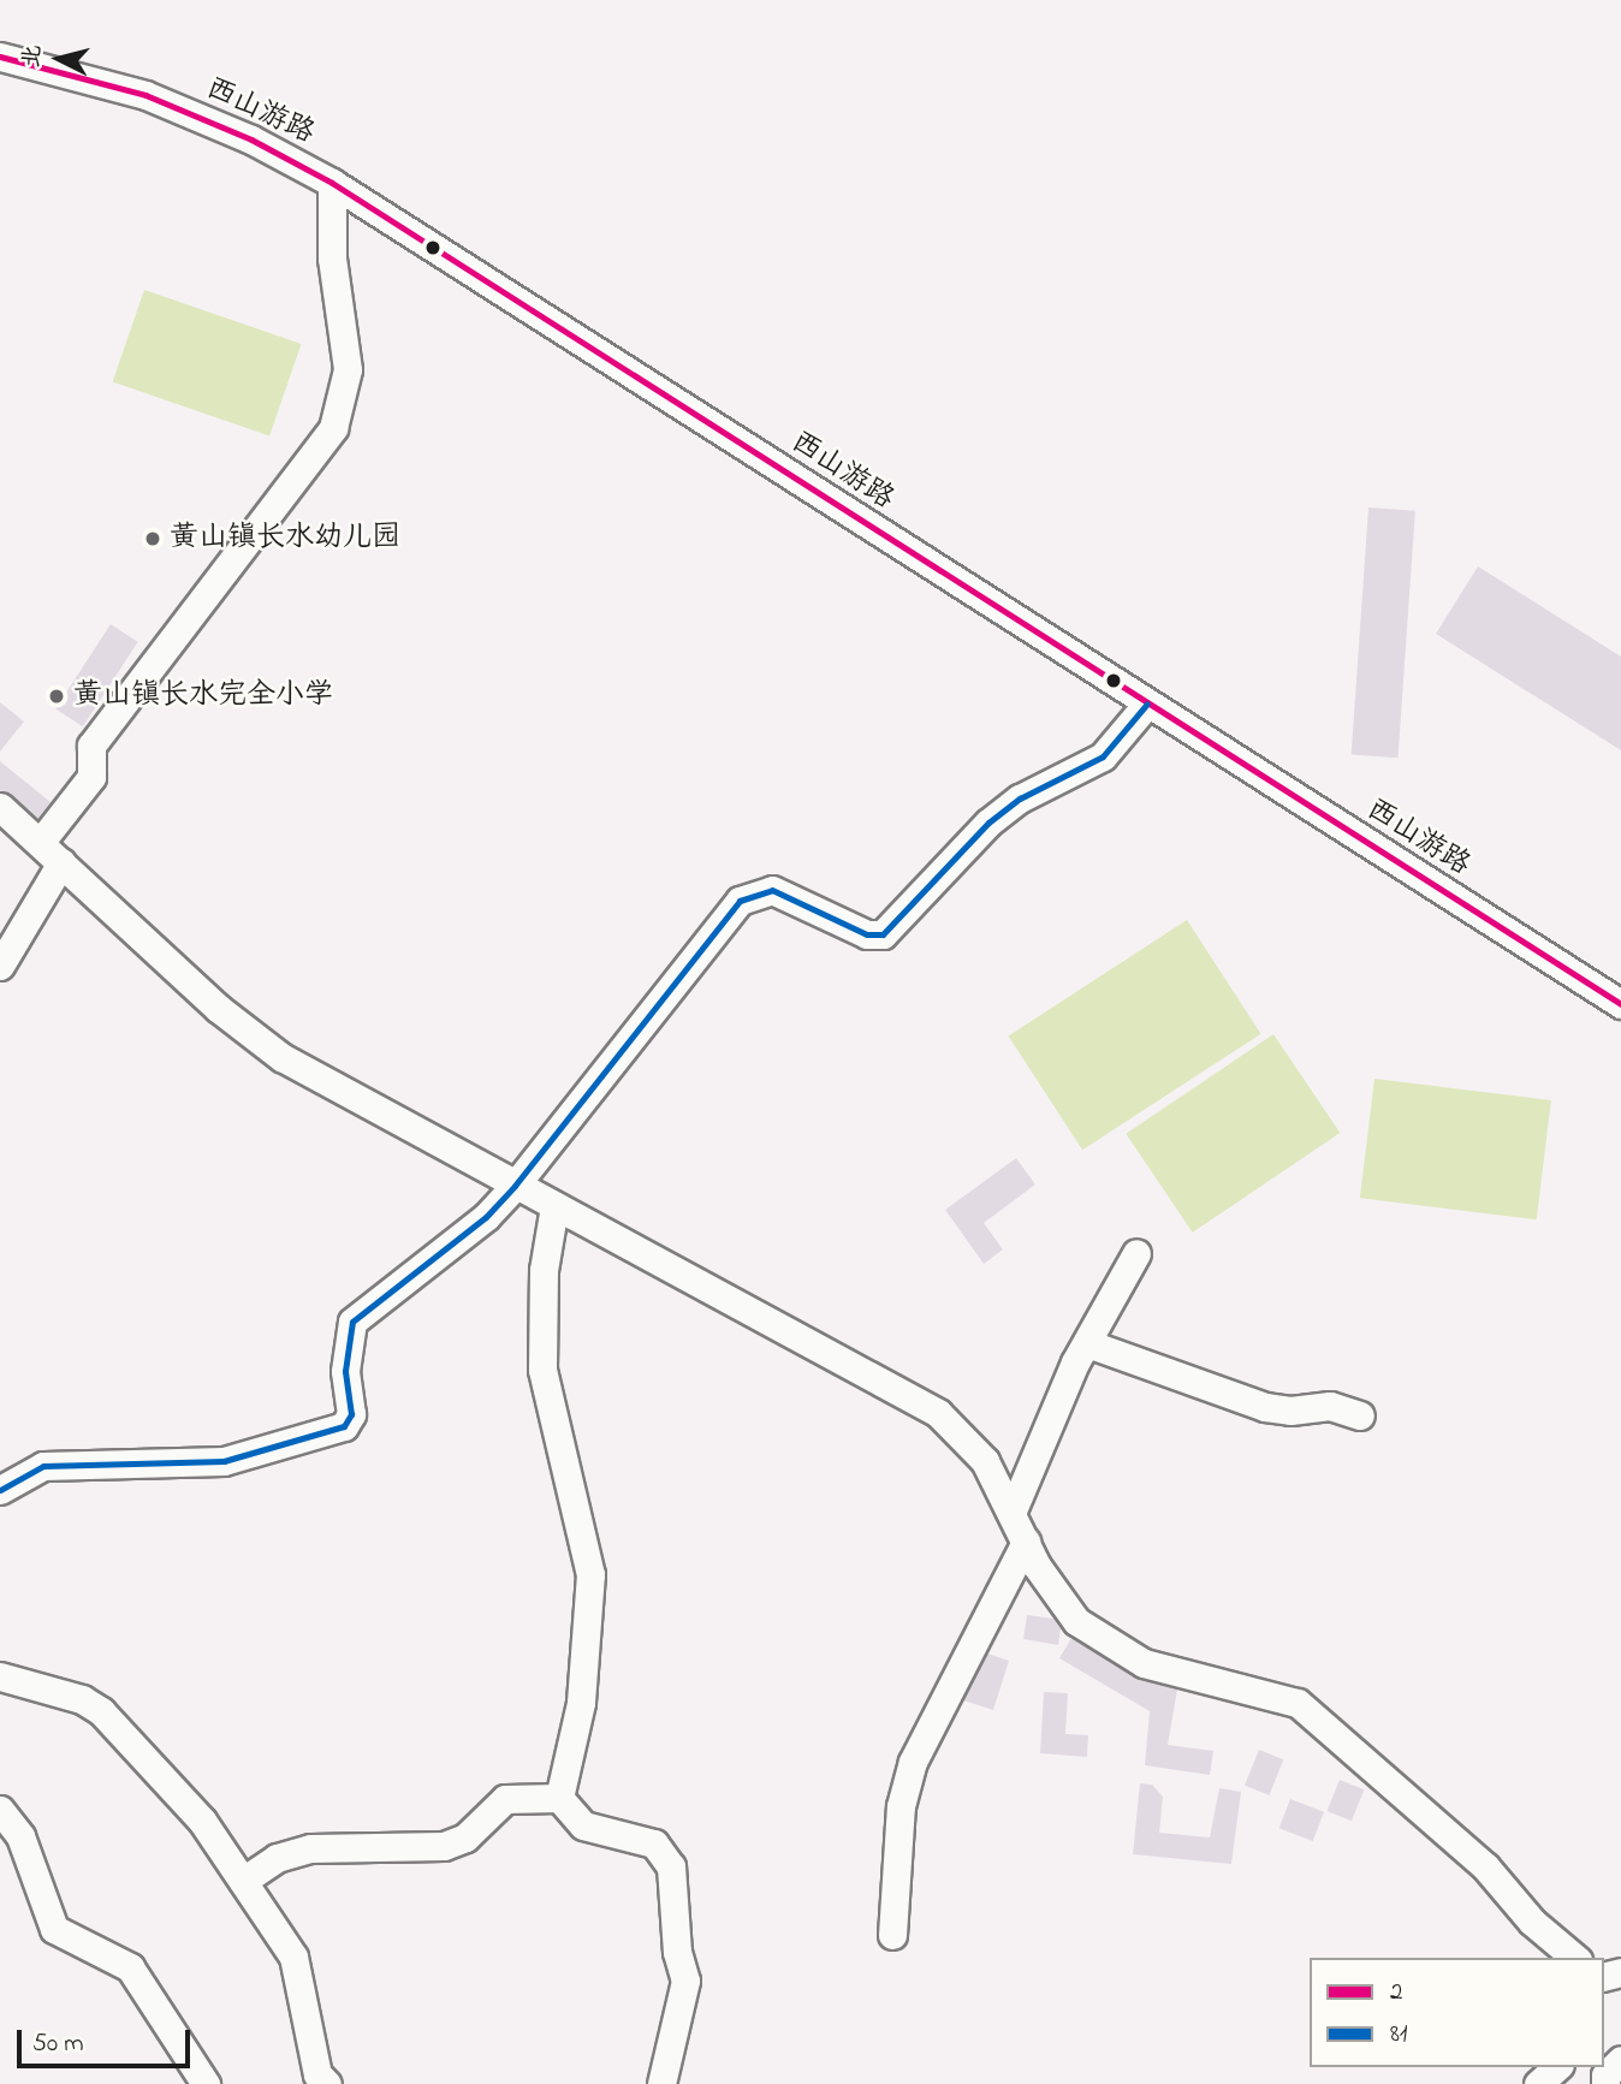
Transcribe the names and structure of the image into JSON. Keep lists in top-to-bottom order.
{
  "streets": {
    "street": ["西山游路"]
  },
  "places": ["黄山镇长水幼儿园", "黄山镇长水完全小学"],
  "lines": ["transit line 2", "transit line 81"],
  "legend": ["2", "81"],
  "scale_bar": "50 m",
  "north": "left"
}
